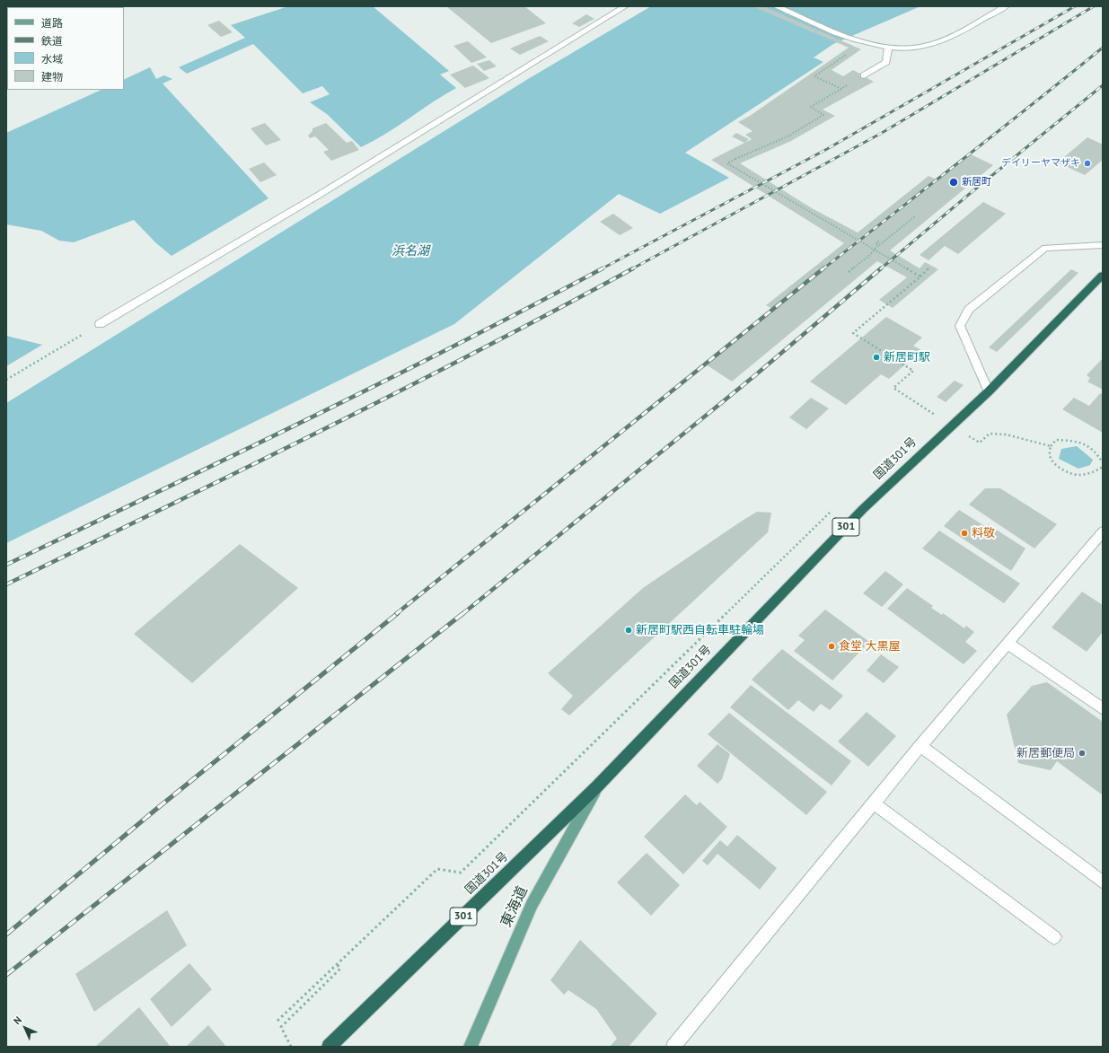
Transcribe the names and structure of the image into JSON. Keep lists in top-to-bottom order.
{
  "streets": {
    "highway": ["国道301号", "301"],
    "main road": ["東海道"]
  },
  "crossings": [
    ["国道301号", "東海道"]
  ],
  "water": ["浜名湖"],
  "places": [
    "デイリーヤマザキ",
    "新居町",
    "新居町駅",
    "料敬",
    "新居町駅西自転車駐輪場",
    "食堂 大黒屋",
    "新居郵便局"
  ],
  "legend": [
    "道路",
    "鉄道",
    "水域",
    "建物"
  ],
  "north": "top left"
}
